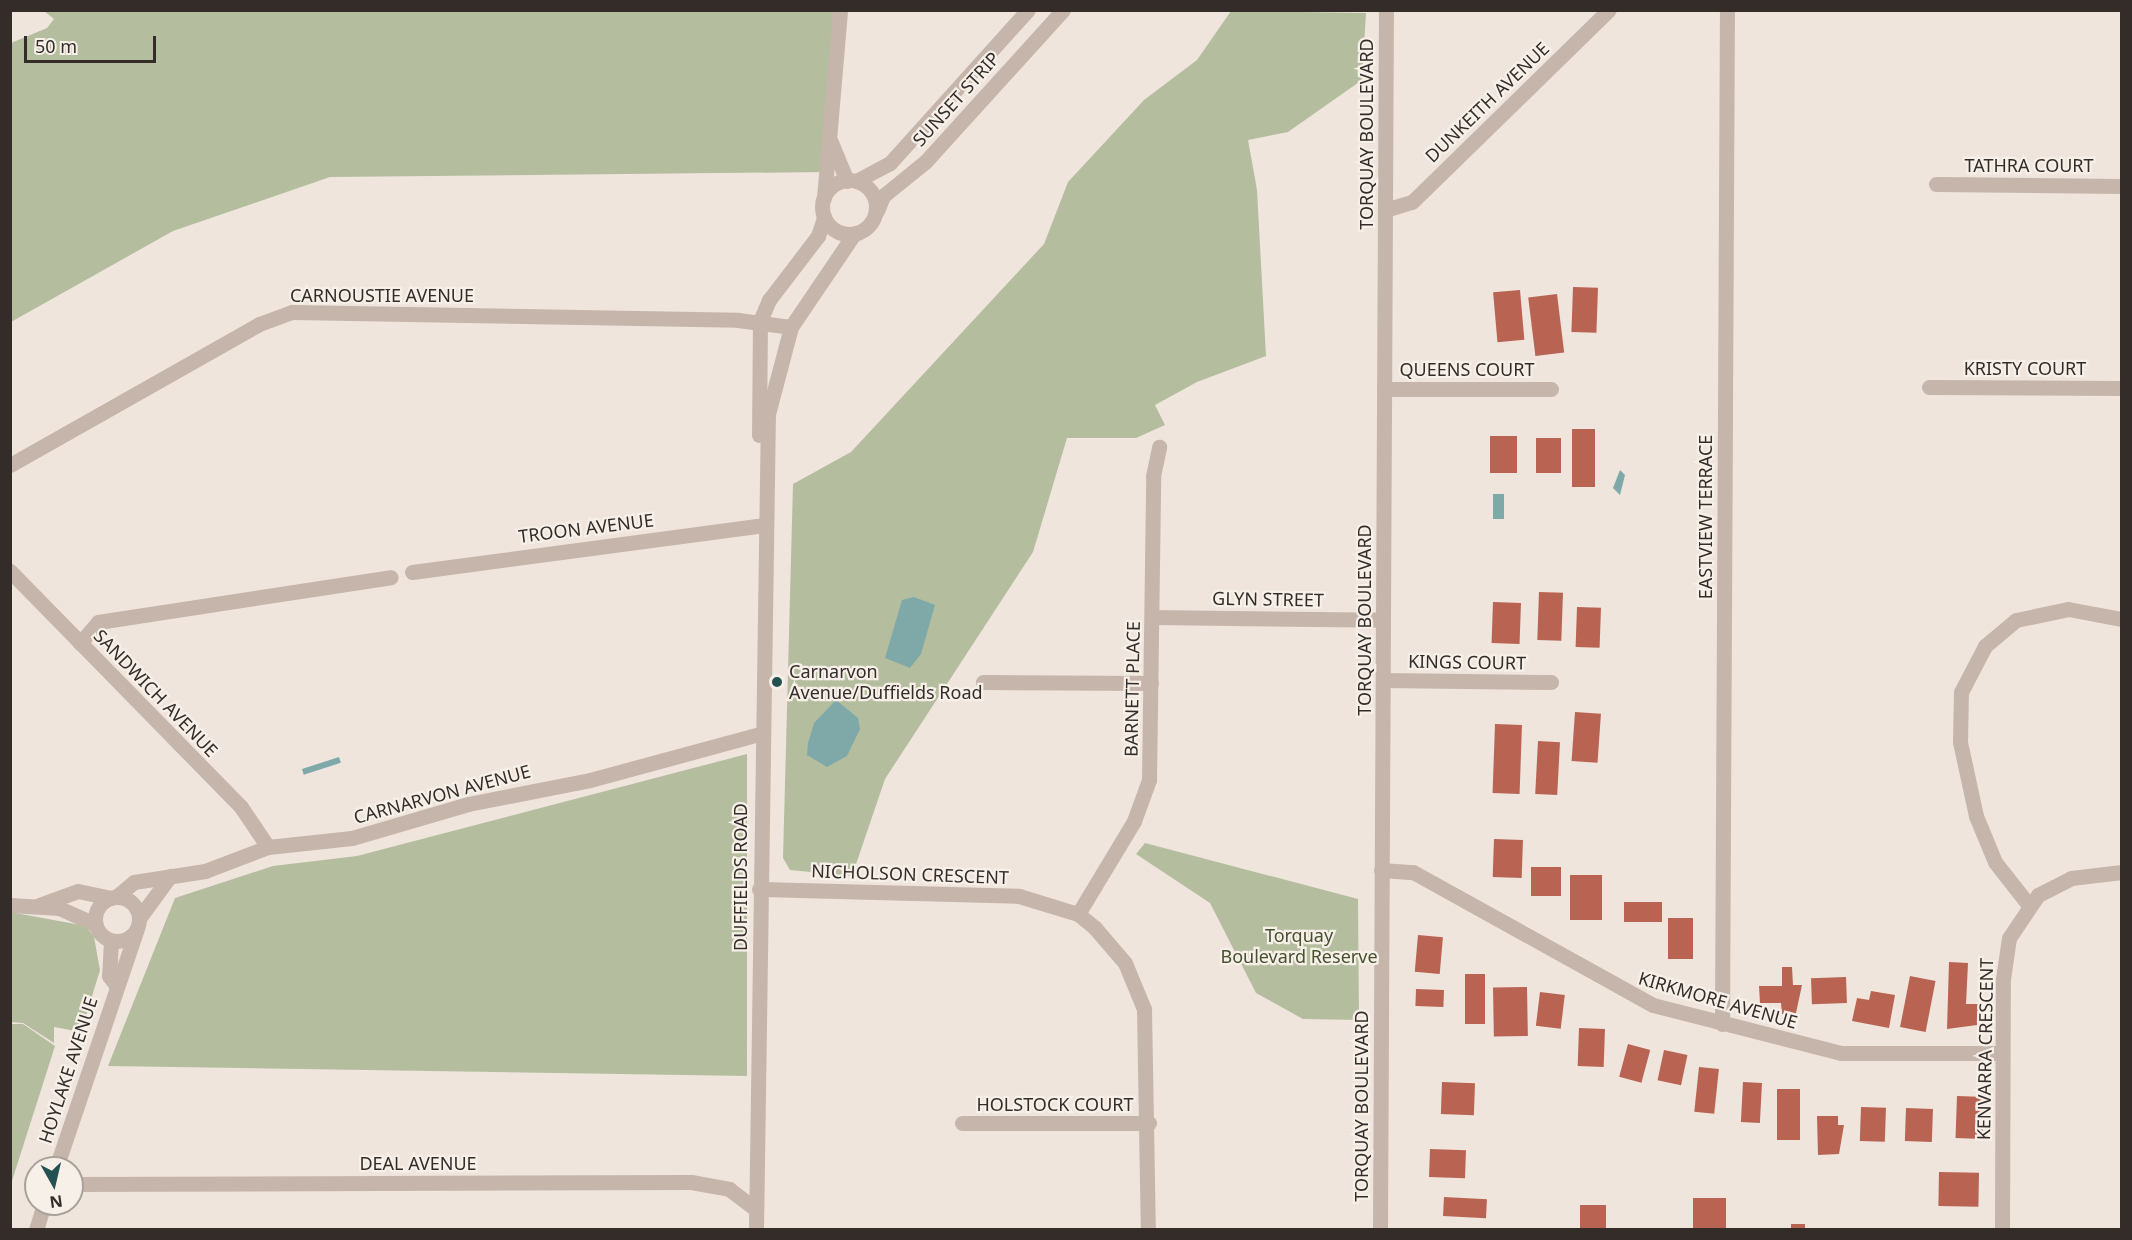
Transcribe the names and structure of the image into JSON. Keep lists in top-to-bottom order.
{
  "streets": {
    "street": [
      "SUNSET STRIP",
      "DUNKEITH AVENUE",
      "TORQUAY BOULEVARD",
      "TATHRA COURT",
      "CARNOUSTIE AVENUE",
      "KRISTY COURT",
      "QUEENS COURT",
      "EASTVIEW TERRACE",
      "TROON AVENUE",
      "GLYN STREET",
      "KINGS COURT",
      "BARNETT PLACE",
      "SANDWICH AVENUE",
      "CARNARVON AVENUE",
      "NICHOLSON CRESCENT",
      "DUFFIELDS ROAD",
      "KIRKMORE AVENUE",
      "KENVARRA CRESCENT",
      "HOYLAKE AVENUE",
      "HOLSTOCK COURT",
      "DEAL AVENUE"
    ]
  },
  "crossings": [
    ["SUNSET STRIP", "DUFFIELDS ROAD"],
    ["DUNKEITH AVENUE", "TORQUAY BOULEVARD"],
    ["TORQUAY BOULEVARD", "QUEENS COURT"],
    ["TORQUAY BOULEVARD", "GLYN STREET"],
    ["TORQUAY BOULEVARD", "KINGS COURT"],
    ["TORQUAY BOULEVARD", "KIRKMORE AVENUE"],
    ["CARNOUSTIE AVENUE", "DUFFIELDS ROAD"],
    ["EASTVIEW TERRACE", "KIRKMORE AVENUE"],
    ["TROON AVENUE", "DUFFIELDS ROAD"],
    ["GLYN STREET", "BARNETT PLACE"],
    ["BARNETT PLACE", "NICHOLSON CRESCENT"],
    ["SANDWICH AVENUE", "CARNARVON AVENUE"],
    ["CARNARVON AVENUE", "DUFFIELDS ROAD"],
    ["CARNARVON AVENUE", "HOYLAKE AVENUE"],
    ["NICHOLSON CRESCENT", "DUFFIELDS ROAD"],
    ["NICHOLSON CRESCENT", "HOLSTOCK COURT"],
    ["DUFFIELDS ROAD", "DEAL AVENUE"],
    ["KIRKMORE AVENUE", "KENVARRA CRESCENT"]
  ],
  "parks": ["Torquay Boulevard Reserve"],
  "places": ["Carnarvon Avenue/Duffields Road"],
  "scale_bar": "50 m",
  "north": "bottom"
}
